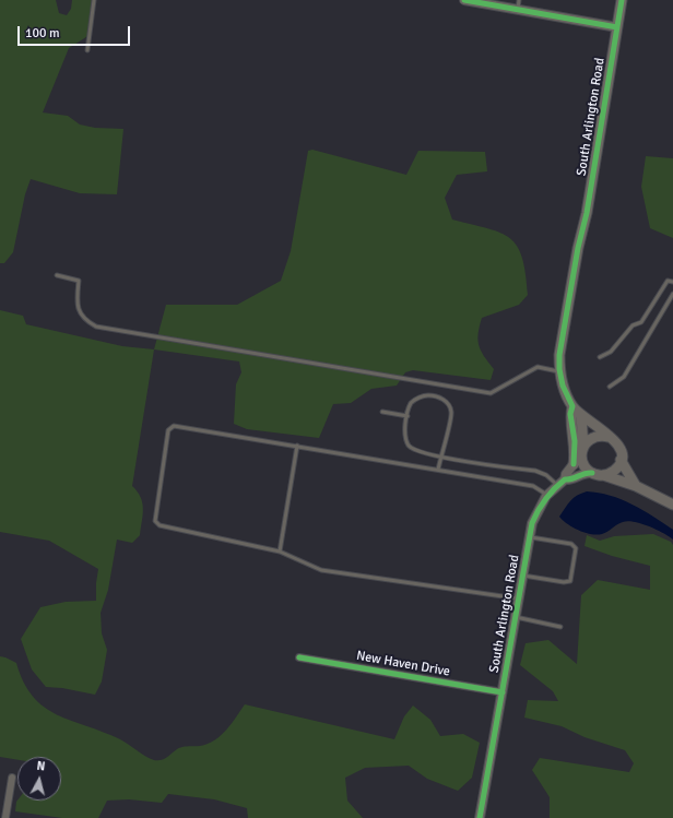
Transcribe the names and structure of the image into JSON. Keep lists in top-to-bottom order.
{
  "streets": {
    "main road": ["South Arlington Road"],
    "street": ["New Haven Drive"]
  },
  "crossings": [
    ["South Arlington Road", "New Haven Drive"]
  ],
  "scale_bar": "100 m",
  "north": "top"
}
